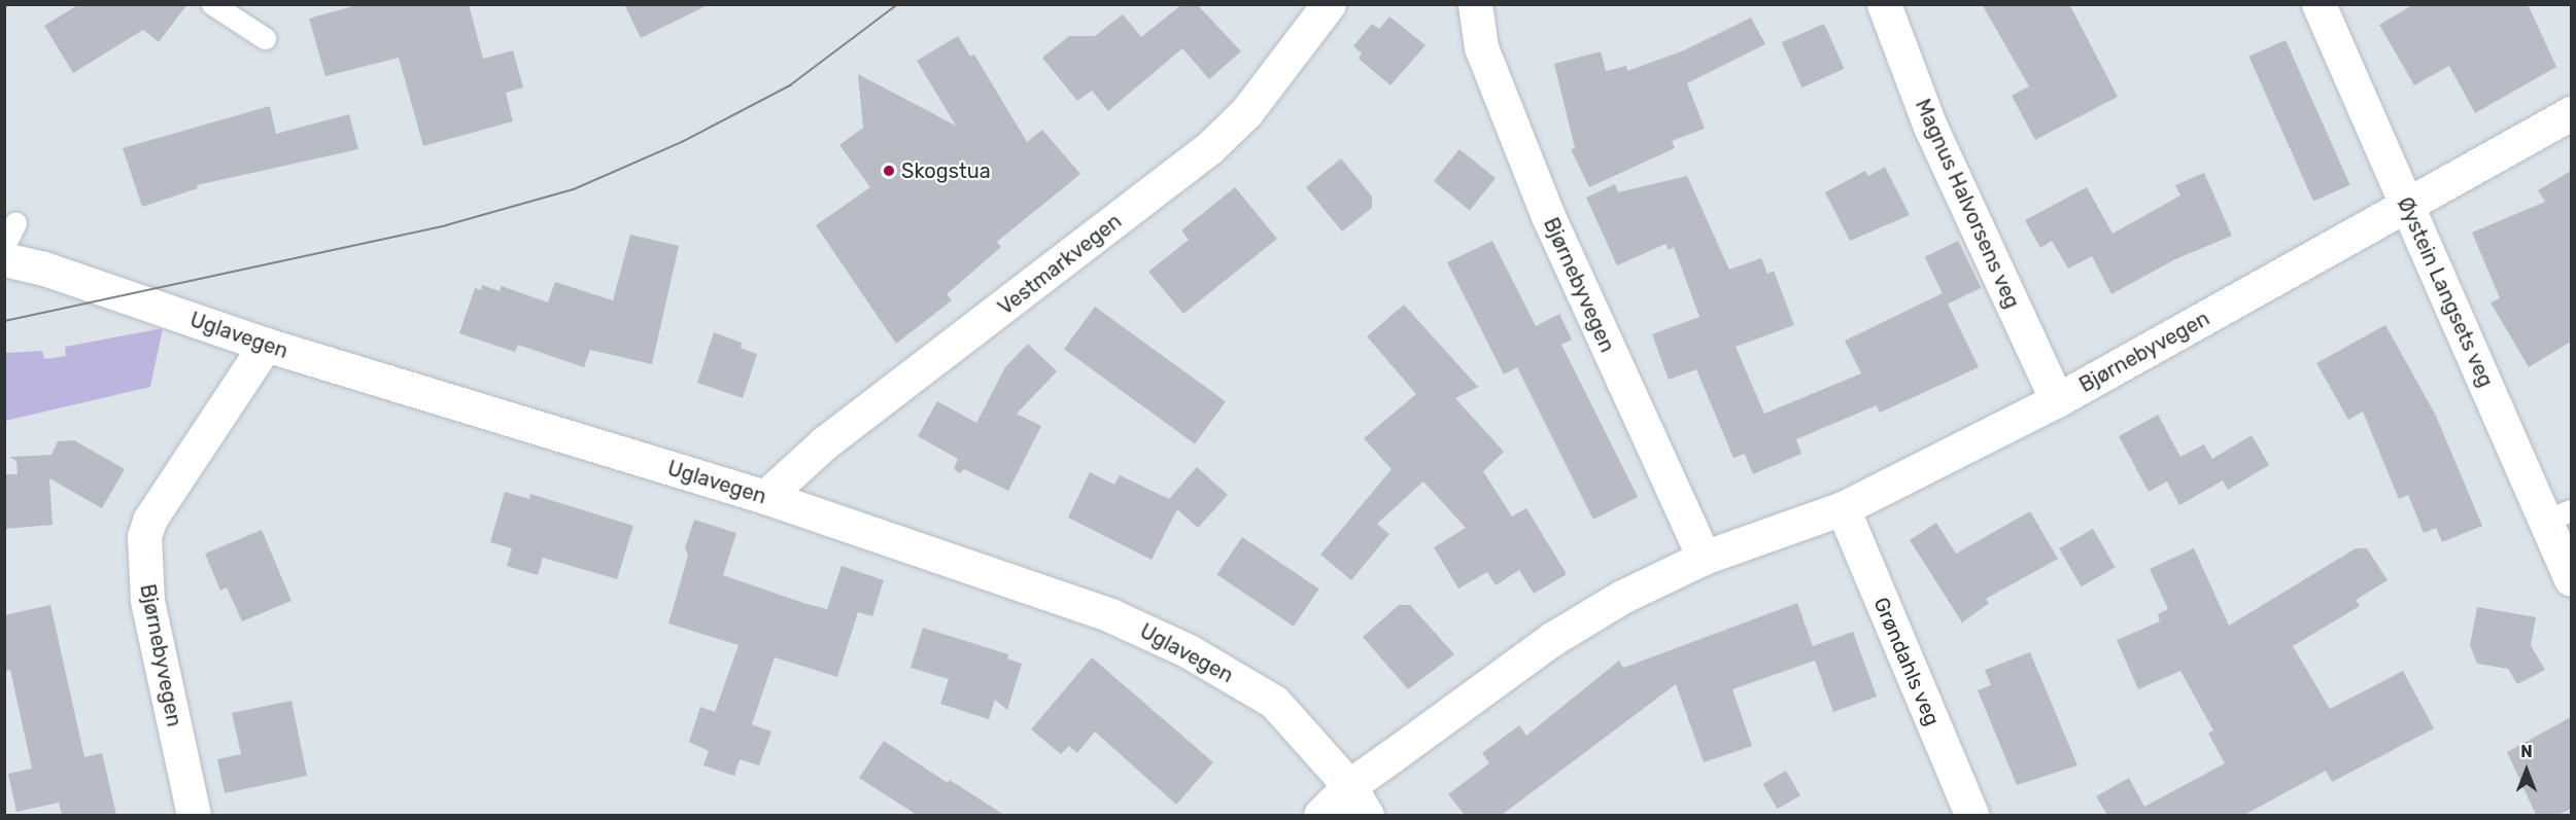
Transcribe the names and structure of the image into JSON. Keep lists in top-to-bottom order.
{
  "streets": {
    "street": [
      "Magnus Halvorsens veg",
      "Vestmarkvegen",
      "Bjørnebyvegen",
      "Øystein Langsets veg",
      "Uglavegen",
      "Grøndahls veg"
    ]
  },
  "crossings": [
    ["Magnus Halvorsens veg", "Bjørnebyvegen"],
    ["Vestmarkvegen", "Uglavegen"],
    ["Bjørnebyvegen", "Øystein Langsets veg"],
    ["Bjørnebyvegen", "Uglavegen"],
    ["Bjørnebyvegen", "Grøndahls veg"]
  ],
  "places": ["Skogstua"],
  "north": "top"
}
